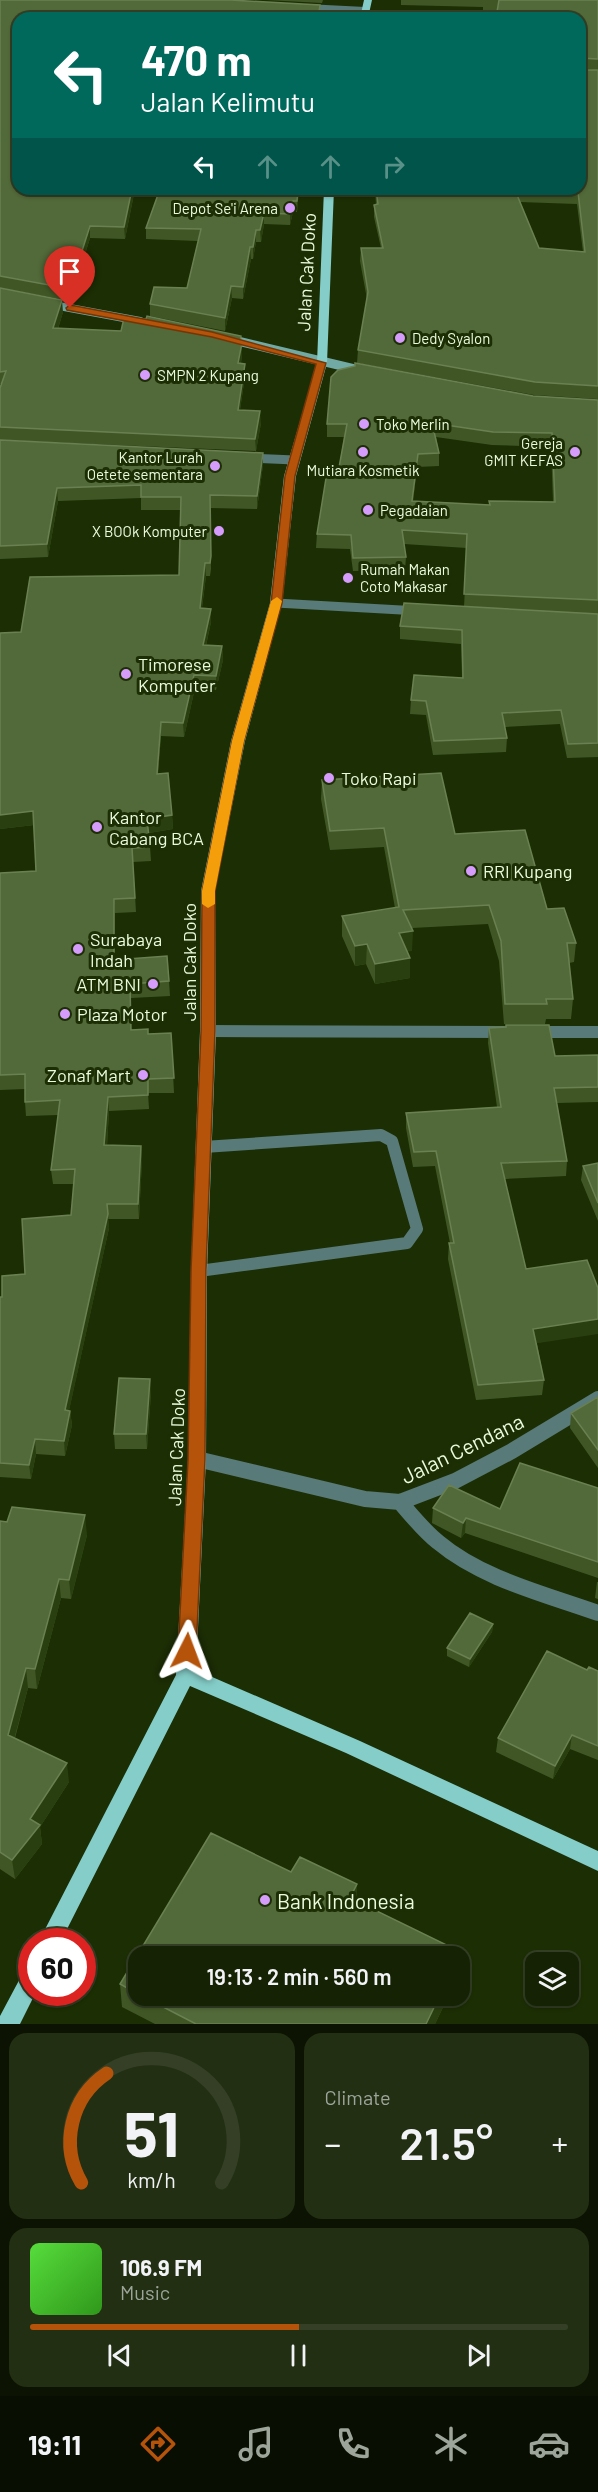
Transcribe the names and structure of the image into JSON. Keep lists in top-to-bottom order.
{
  "streets": {
    "main road": ["Jalan Cak Doko"],
    "street": ["Jalan Cendana"]
  },
  "crossings": [
    ["Jalan Cak Doko", "Jalan Cendana"]
  ],
  "places": [
    "Depot Se'i Arena",
    "Dedy Syalon",
    "SMPN 2 Kupang",
    "Toko Merlin",
    "Mutiara Kosmetik",
    "Gereja GMIT KEFAS",
    "Kantor Lurah Oetete sementara",
    "Pegadaian",
    "X BOOk Komputer",
    "Rumah Makan Coto Makasar",
    "Timorese Komputer",
    "Toko Rapi",
    "Kantor Cabang BCA",
    "RRI Kupang",
    "Surabaya Indah",
    "ATM BNI",
    "Plaza Motor",
    "Zonaf Mart",
    "Bank Indonesia"
  ],
  "page": {
    "turn": ["470 m", "Jalan Kelimutu"],
    "limit": "60",
    "trip": "19:13 · 2 min · 560 m",
    "tile": "Climate",
    "heat": ["−", "21.5°", "+"],
    "song": ["106.9 FM", "Music"],
    "tabs": "19:11",
    "gauge": ["51", "km/h"]
  }
}
